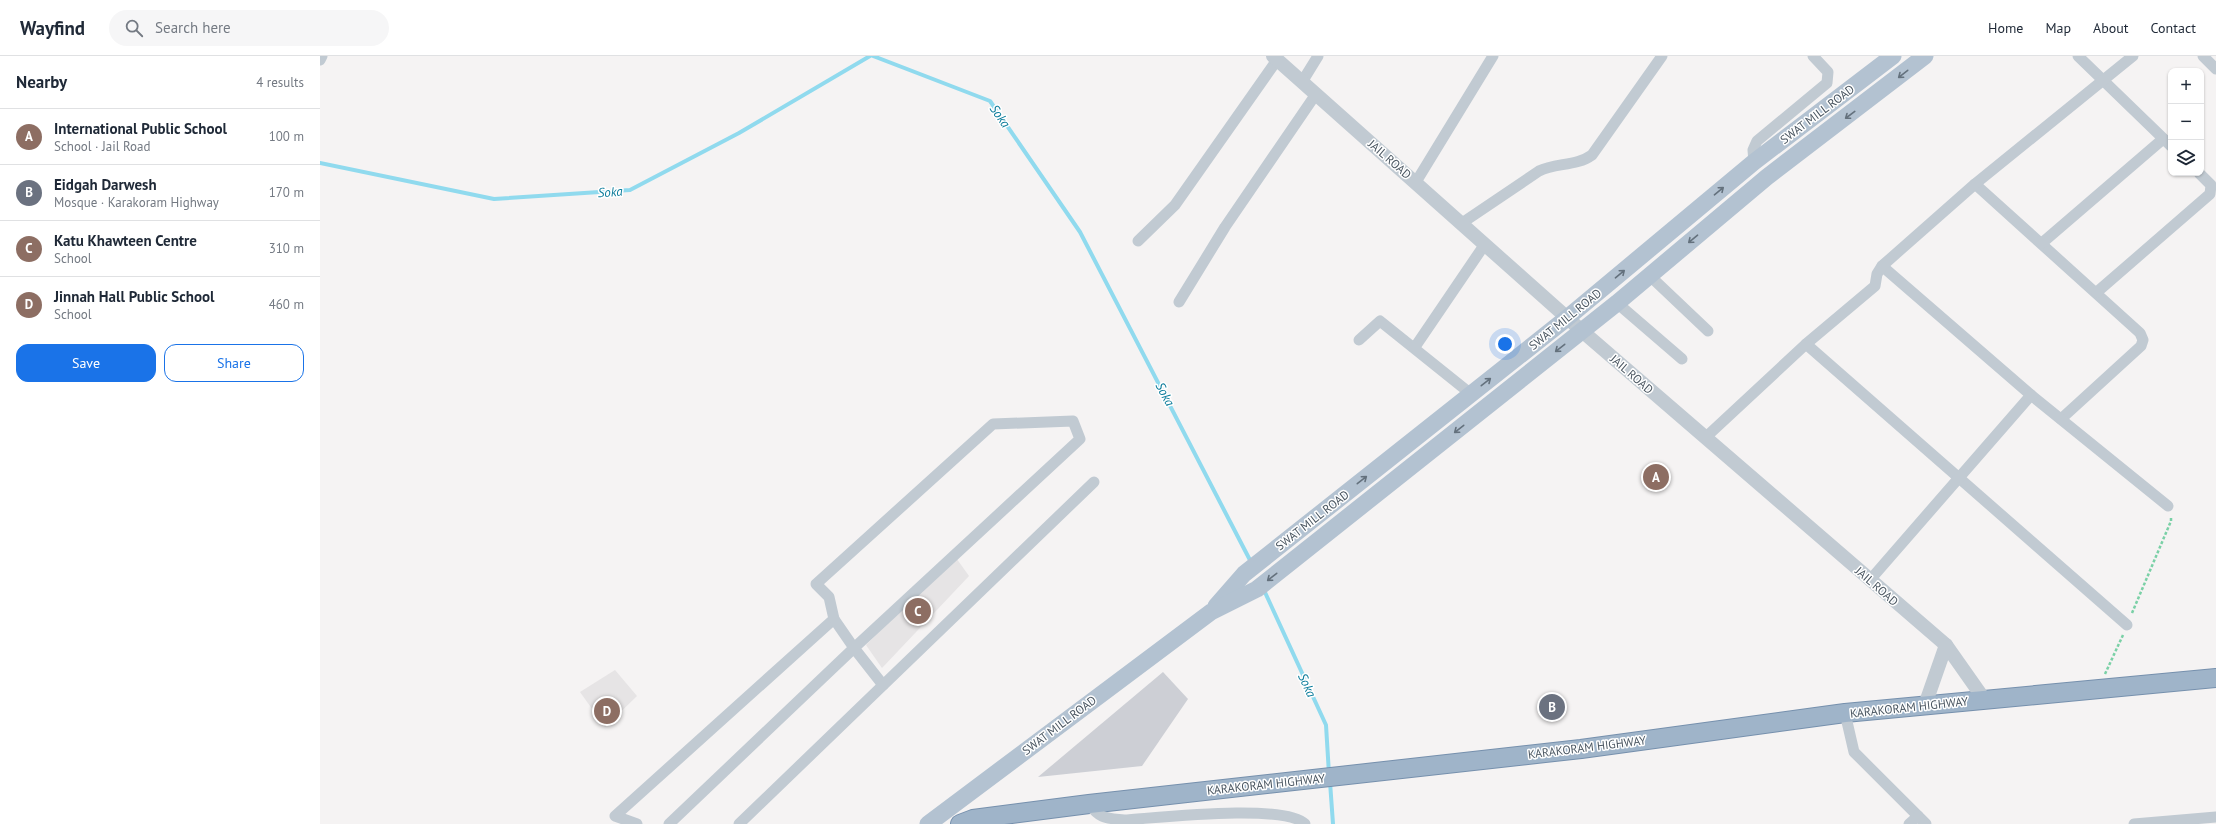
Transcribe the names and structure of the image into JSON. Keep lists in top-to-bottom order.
{
  "streets": {
    "highway": ["KARAKORAM HIGHWAY"],
    "main road": ["SWAT MILL ROAD"],
    "street": ["JAIL ROAD"]
  },
  "crossings": [
    ["SWAT MILL ROAD", "JAIL ROAD"],
    ["JAIL ROAD", "KARAKORAM HIGHWAY"]
  ],
  "water": ["Soka"],
  "page": {
    "header": "Wayfind",
    "search": "Search here",
    "nav": [
      "Home",
      "Map",
      "About",
      "Contact"
    ],
    "heading": ["Nearby", "4 results"],
    "map_buttons": ["+", "−"],
    "list": [
      {
        "mark": "A",
        "name": "International Public School",
        "note": "School · Jail Road",
        "value": "100 m"
      },
      {
        "mark": "B",
        "name": "Eidgah Darwesh",
        "note": "Mosque · Karakoram Highway",
        "value": "170 m"
      },
      {
        "mark": "C",
        "name": "Katu Khawteen Centre",
        "note": "School",
        "value": "310 m"
      },
      {
        "mark": "D",
        "name": "Jinnah Hall Public School",
        "note": "School",
        "value": "460 m"
      }
    ],
    "buttons": ["Save", "Share"],
    "pins": [
      "A",
      "C",
      "B",
      "D"
    ]
  }
}
